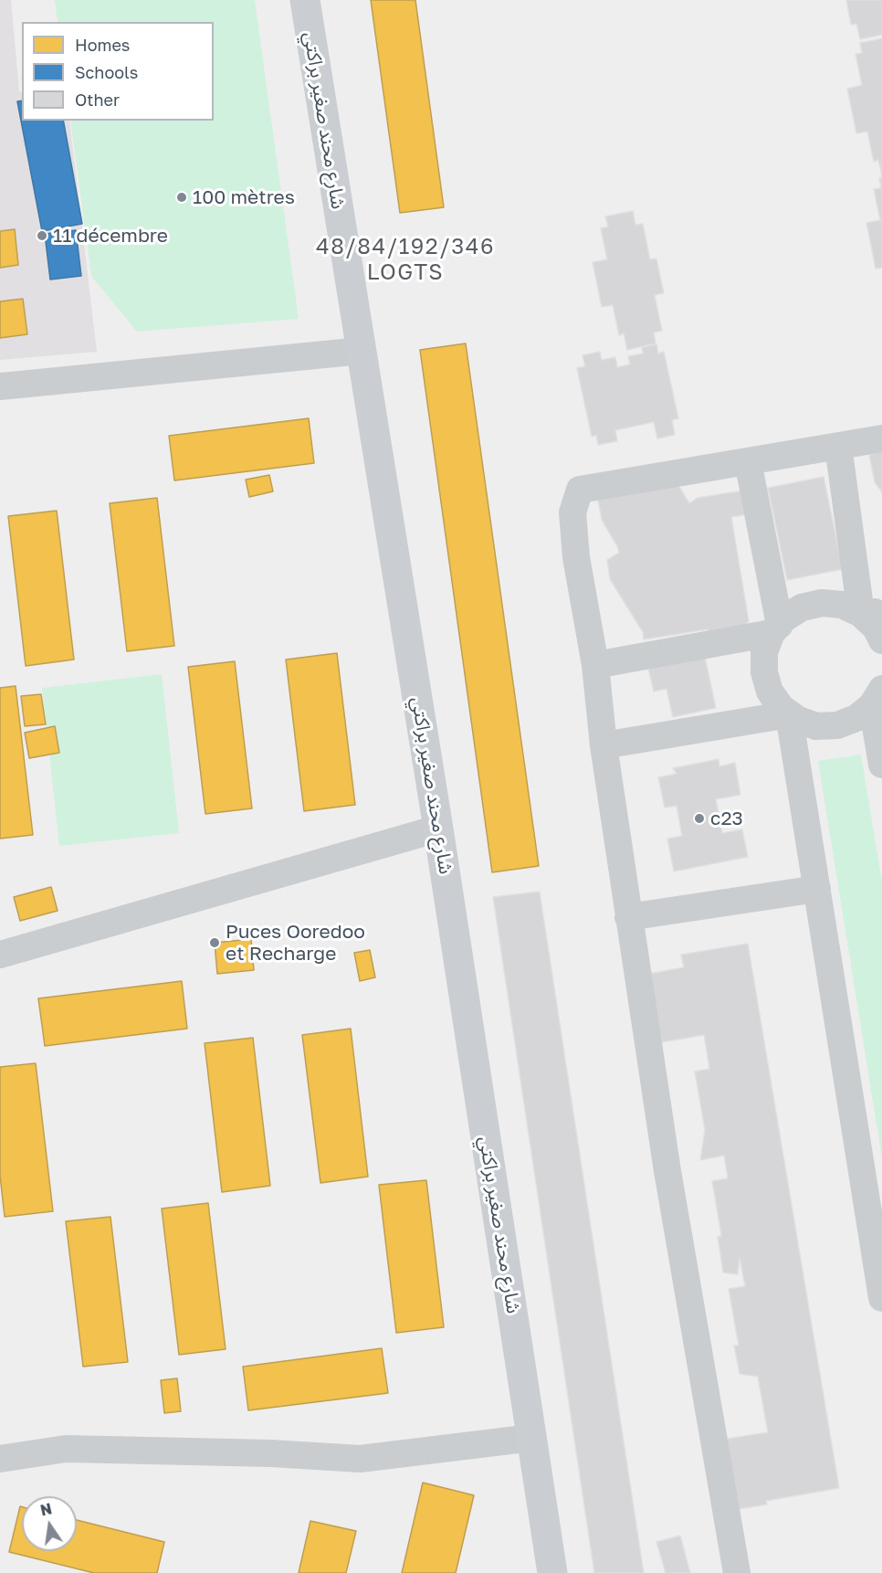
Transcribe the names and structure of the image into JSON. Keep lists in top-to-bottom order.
{
  "streets": {
    "street": ["شارع محند صغير براكتي"]
  },
  "districts": ["48/84/192/346 LOGTS"],
  "places": [
    "100 mètres",
    "11 décembre",
    "c23",
    "Puces Ooredoo et Recharge"
  ],
  "legend": ["Homes", "Schools", "Other"],
  "north": "top"
}
